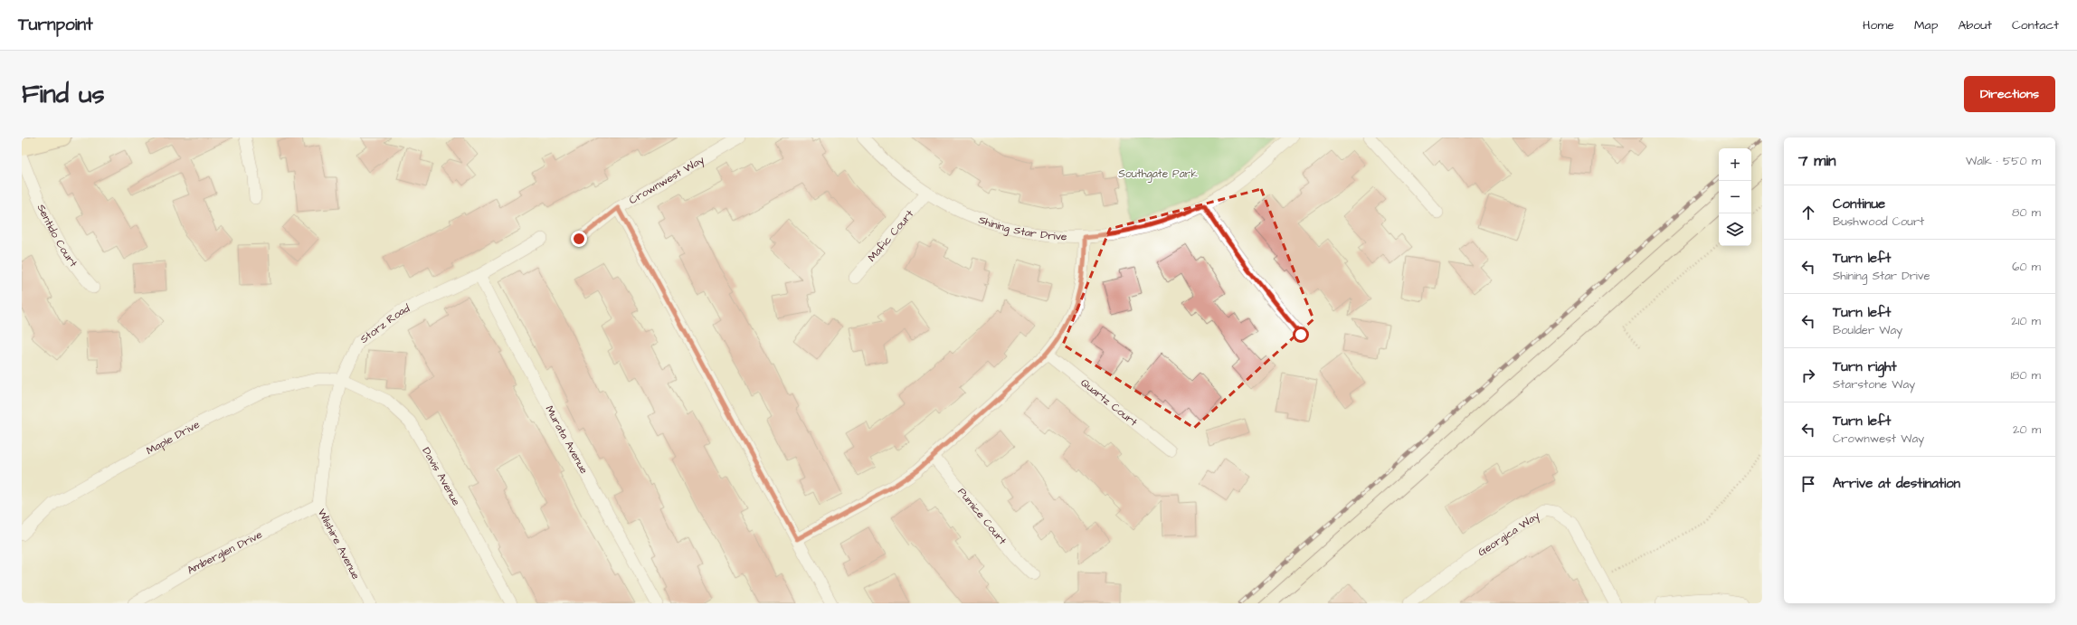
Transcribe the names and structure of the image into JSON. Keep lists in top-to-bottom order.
{
  "streets": {
    "street": [
      "Crownwest Way",
      "Shining Star Drive",
      "Sentido Court",
      "Mafic Court",
      "Storz Road",
      "Quartz Court",
      "Maple Drive",
      "Murata Avenue",
      "Davis Avenue",
      "Pumice Court",
      "Georgica Way",
      "Wilshire Avenue",
      "Amberglen Drive"
    ]
  },
  "crossings": [
    ["Shining Star Drive", "Mafic Court"],
    ["Storz Road", "Maple Drive"],
    ["Storz Road", "Murata Avenue"],
    ["Storz Road", "Davis Avenue"],
    ["Storz Road", "Wilshire Avenue"],
    ["Storz Road", "Amberglen Drive"],
    ["Maple Drive", "Davis Avenue"],
    ["Wilshire Avenue", "Amberglen Drive"]
  ],
  "parks": ["Southgate Park"],
  "page": {
    "header": "Turnpoint",
    "nav": [
      "Home",
      "Map",
      "About",
      "Contact"
    ],
    "buttons": "Directions",
    "title": "Find us",
    "heading": ["7 min", "Walk · 550 m"],
    "map_buttons": ["+", "−"],
    "list": [
      ["Continue", "Bushwood Court", "80 m"],
      ["Turn left", "Shining Star Drive", "60 m"],
      ["Turn left", "Boulder Way", "210 m"],
      ["Turn right", "Starstone Way", "180 m"],
      ["Turn left", "Crownwest Way", "20 m"],
      "Arrive at destination"
    ]
  }
}
